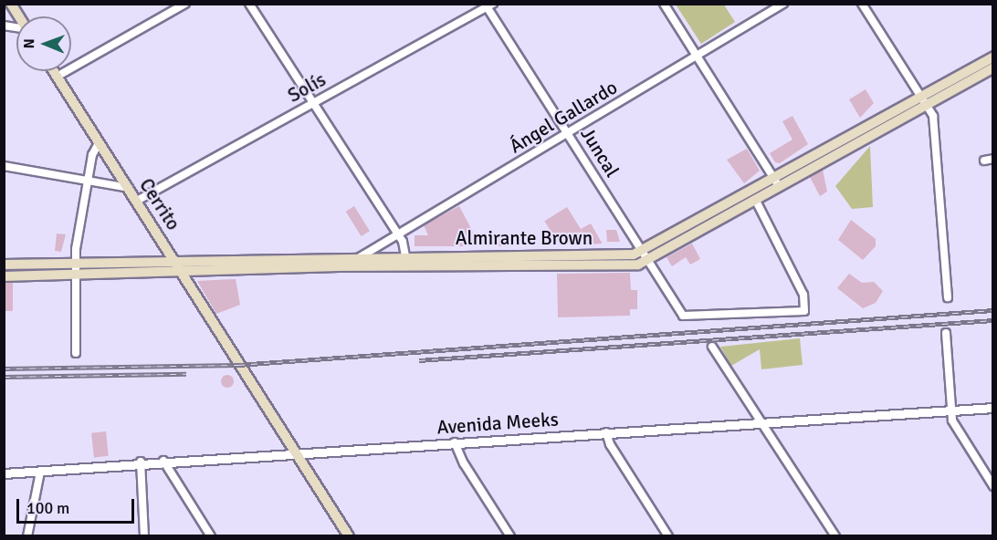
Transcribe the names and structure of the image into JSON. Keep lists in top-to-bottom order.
{
  "streets": {
    "main road": ["Cerrito", "Almirante Brown"],
    "street": [
      "Solís",
      "Ángel Gallardo",
      "Juncal",
      "Avenida Meeks"
    ]
  },
  "crossings": [
    ["Solís", "Juncal"],
    ["Solís", "Cerrito"],
    ["Ángel Gallardo", "Juncal"],
    ["Ángel Gallardo", "Almirante Brown"],
    ["Juncal", "Almirante Brown"],
    ["Cerrito", "Almirante Brown"],
    ["Cerrito", "Avenida Meeks"]
  ],
  "scale_bar": "100 m",
  "north": "left"
}
